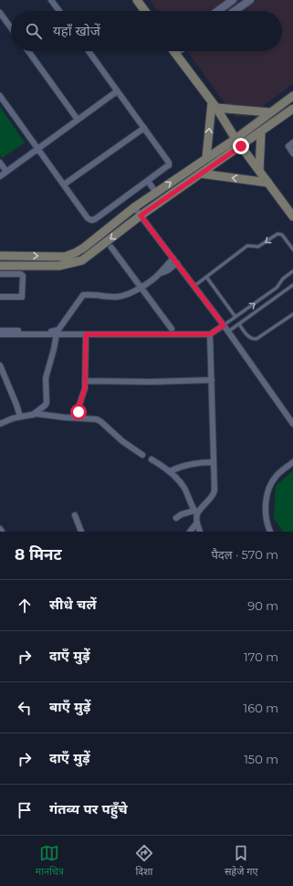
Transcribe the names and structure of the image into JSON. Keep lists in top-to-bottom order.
{
  "page": {
    "search": "यहाँ खोजें",
    "heading": ["8 मिनट", "पैदल · 570 m"],
    "list": [
      ["सीधे चलें", "90 m"],
      ["दाएँ मुड़ें", "170 m"],
      ["बाएँ मुड़ें", "160 m"],
      ["दाएँ मुड़ें", "150 m"],
      "गंतव्य पर पहुँचे"
    ],
    "nav": ["मानचित्र", "दिशा", "सहेजे गए"]
  }
}
